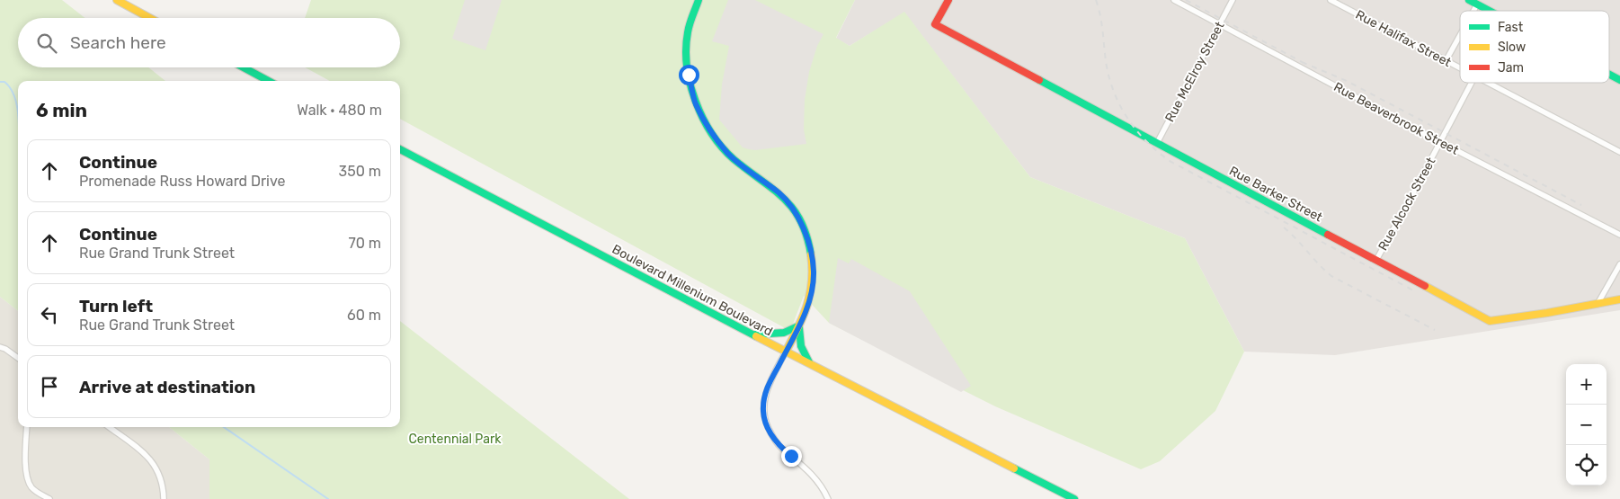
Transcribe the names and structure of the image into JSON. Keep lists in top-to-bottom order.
{
  "streets": {
    "street": [
      "Rue Halifax Street",
      "Rue McElroy Street",
      "Rue Beaverbrook Street",
      "Rue Barker Street",
      "Rue Alcock Street",
      "Boulevard Millenium Boulevard"
    ]
  },
  "crossings": [
    ["Rue McElroy Street", "Rue Beaverbrook Street"],
    ["Rue McElroy Street", "Rue Barker Street"],
    ["Rue Beaverbrook Street", "Rue Alcock Street"],
    ["Rue Barker Street", "Rue Alcock Street"]
  ],
  "parks": ["Centennial Park"],
  "legend": ["Fast", "Slow", "Jam"],
  "page": {
    "search": "Search here",
    "heading": ["6 min", "Walk · 480 m"],
    "list": [
      ["Continue", "Promenade Russ Howard Drive", "350 m"],
      ["Continue", "Rue Grand Trunk Street", "70 m"],
      ["Turn left", "Rue Grand Trunk Street", "60 m"],
      "Arrive at destination"
    ],
    "map_buttons": ["+", "−"]
  }
}
